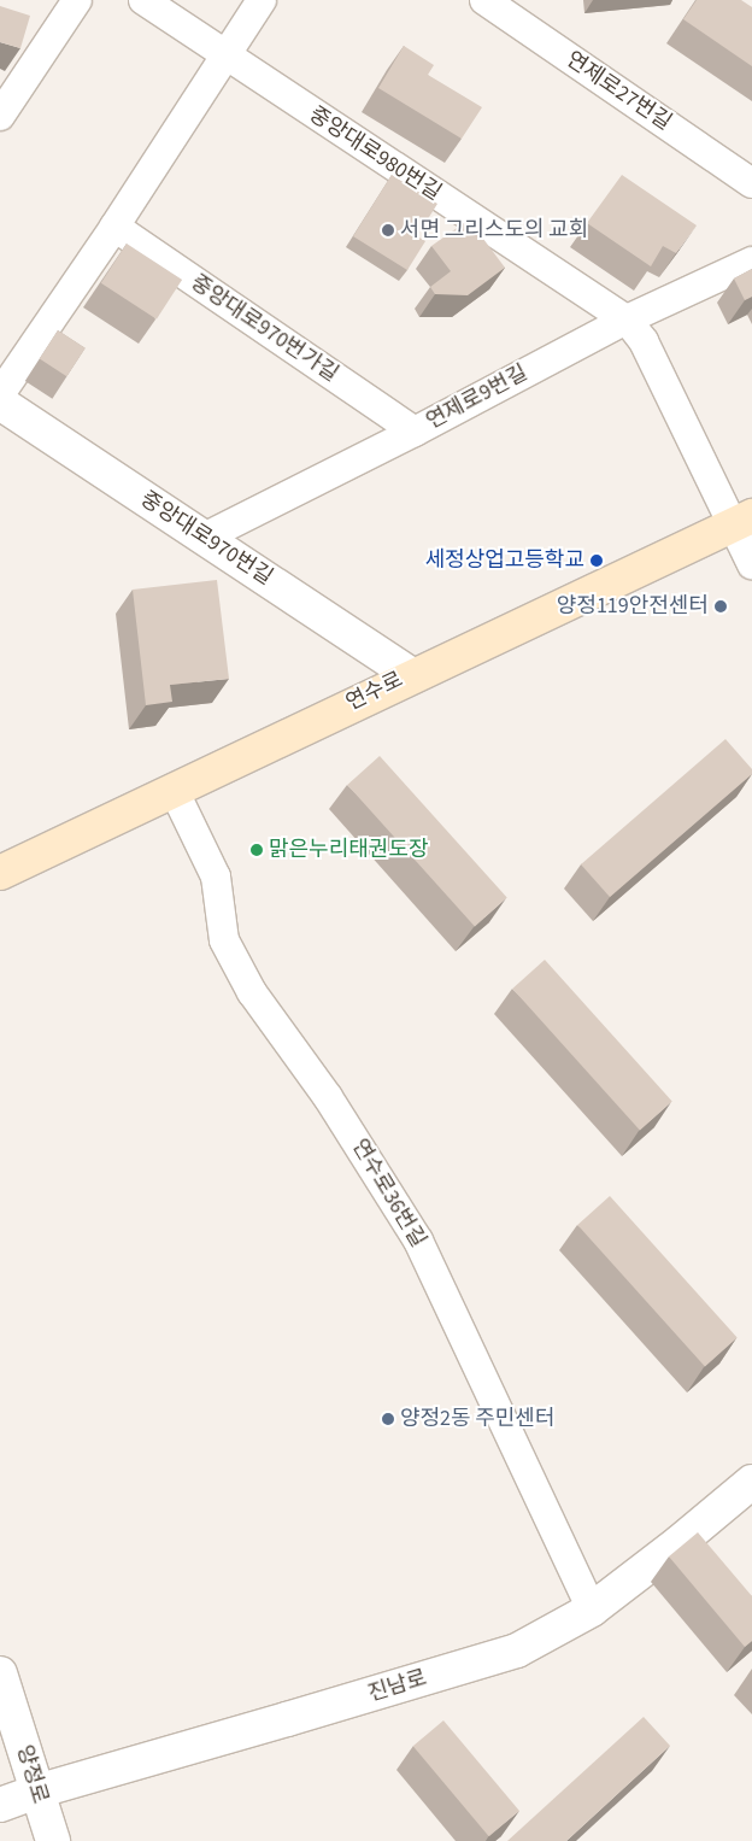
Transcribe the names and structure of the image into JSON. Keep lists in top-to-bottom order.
{
  "streets": {
    "main road": ["연수로"],
    "street": [
      "연제로27번길",
      "중앙대로980번길",
      "중앙대로970번가길",
      "연제로9번길",
      "중앙대로970번길",
      "연수로36번길",
      "진남로",
      "양정로"
    ]
  },
  "crossings": [
    ["중앙대로980번길", "연제로9번길"],
    ["중앙대로980번길", "연수로"],
    ["중앙대로970번가길", "연제로9번길"],
    ["연제로9번길", "중앙대로970번길"],
    ["중앙대로970번길", "연수로"],
    ["연수로", "연수로36번길"],
    ["연수로36번길", "진남로"],
    ["진남로", "양정로"]
  ],
  "places": [
    "서면 그리스도의 교회",
    "세정상업고등학교",
    "양정119안전센터",
    "맑은누리태권도장",
    "양정2동 주민센터"
  ]
}
